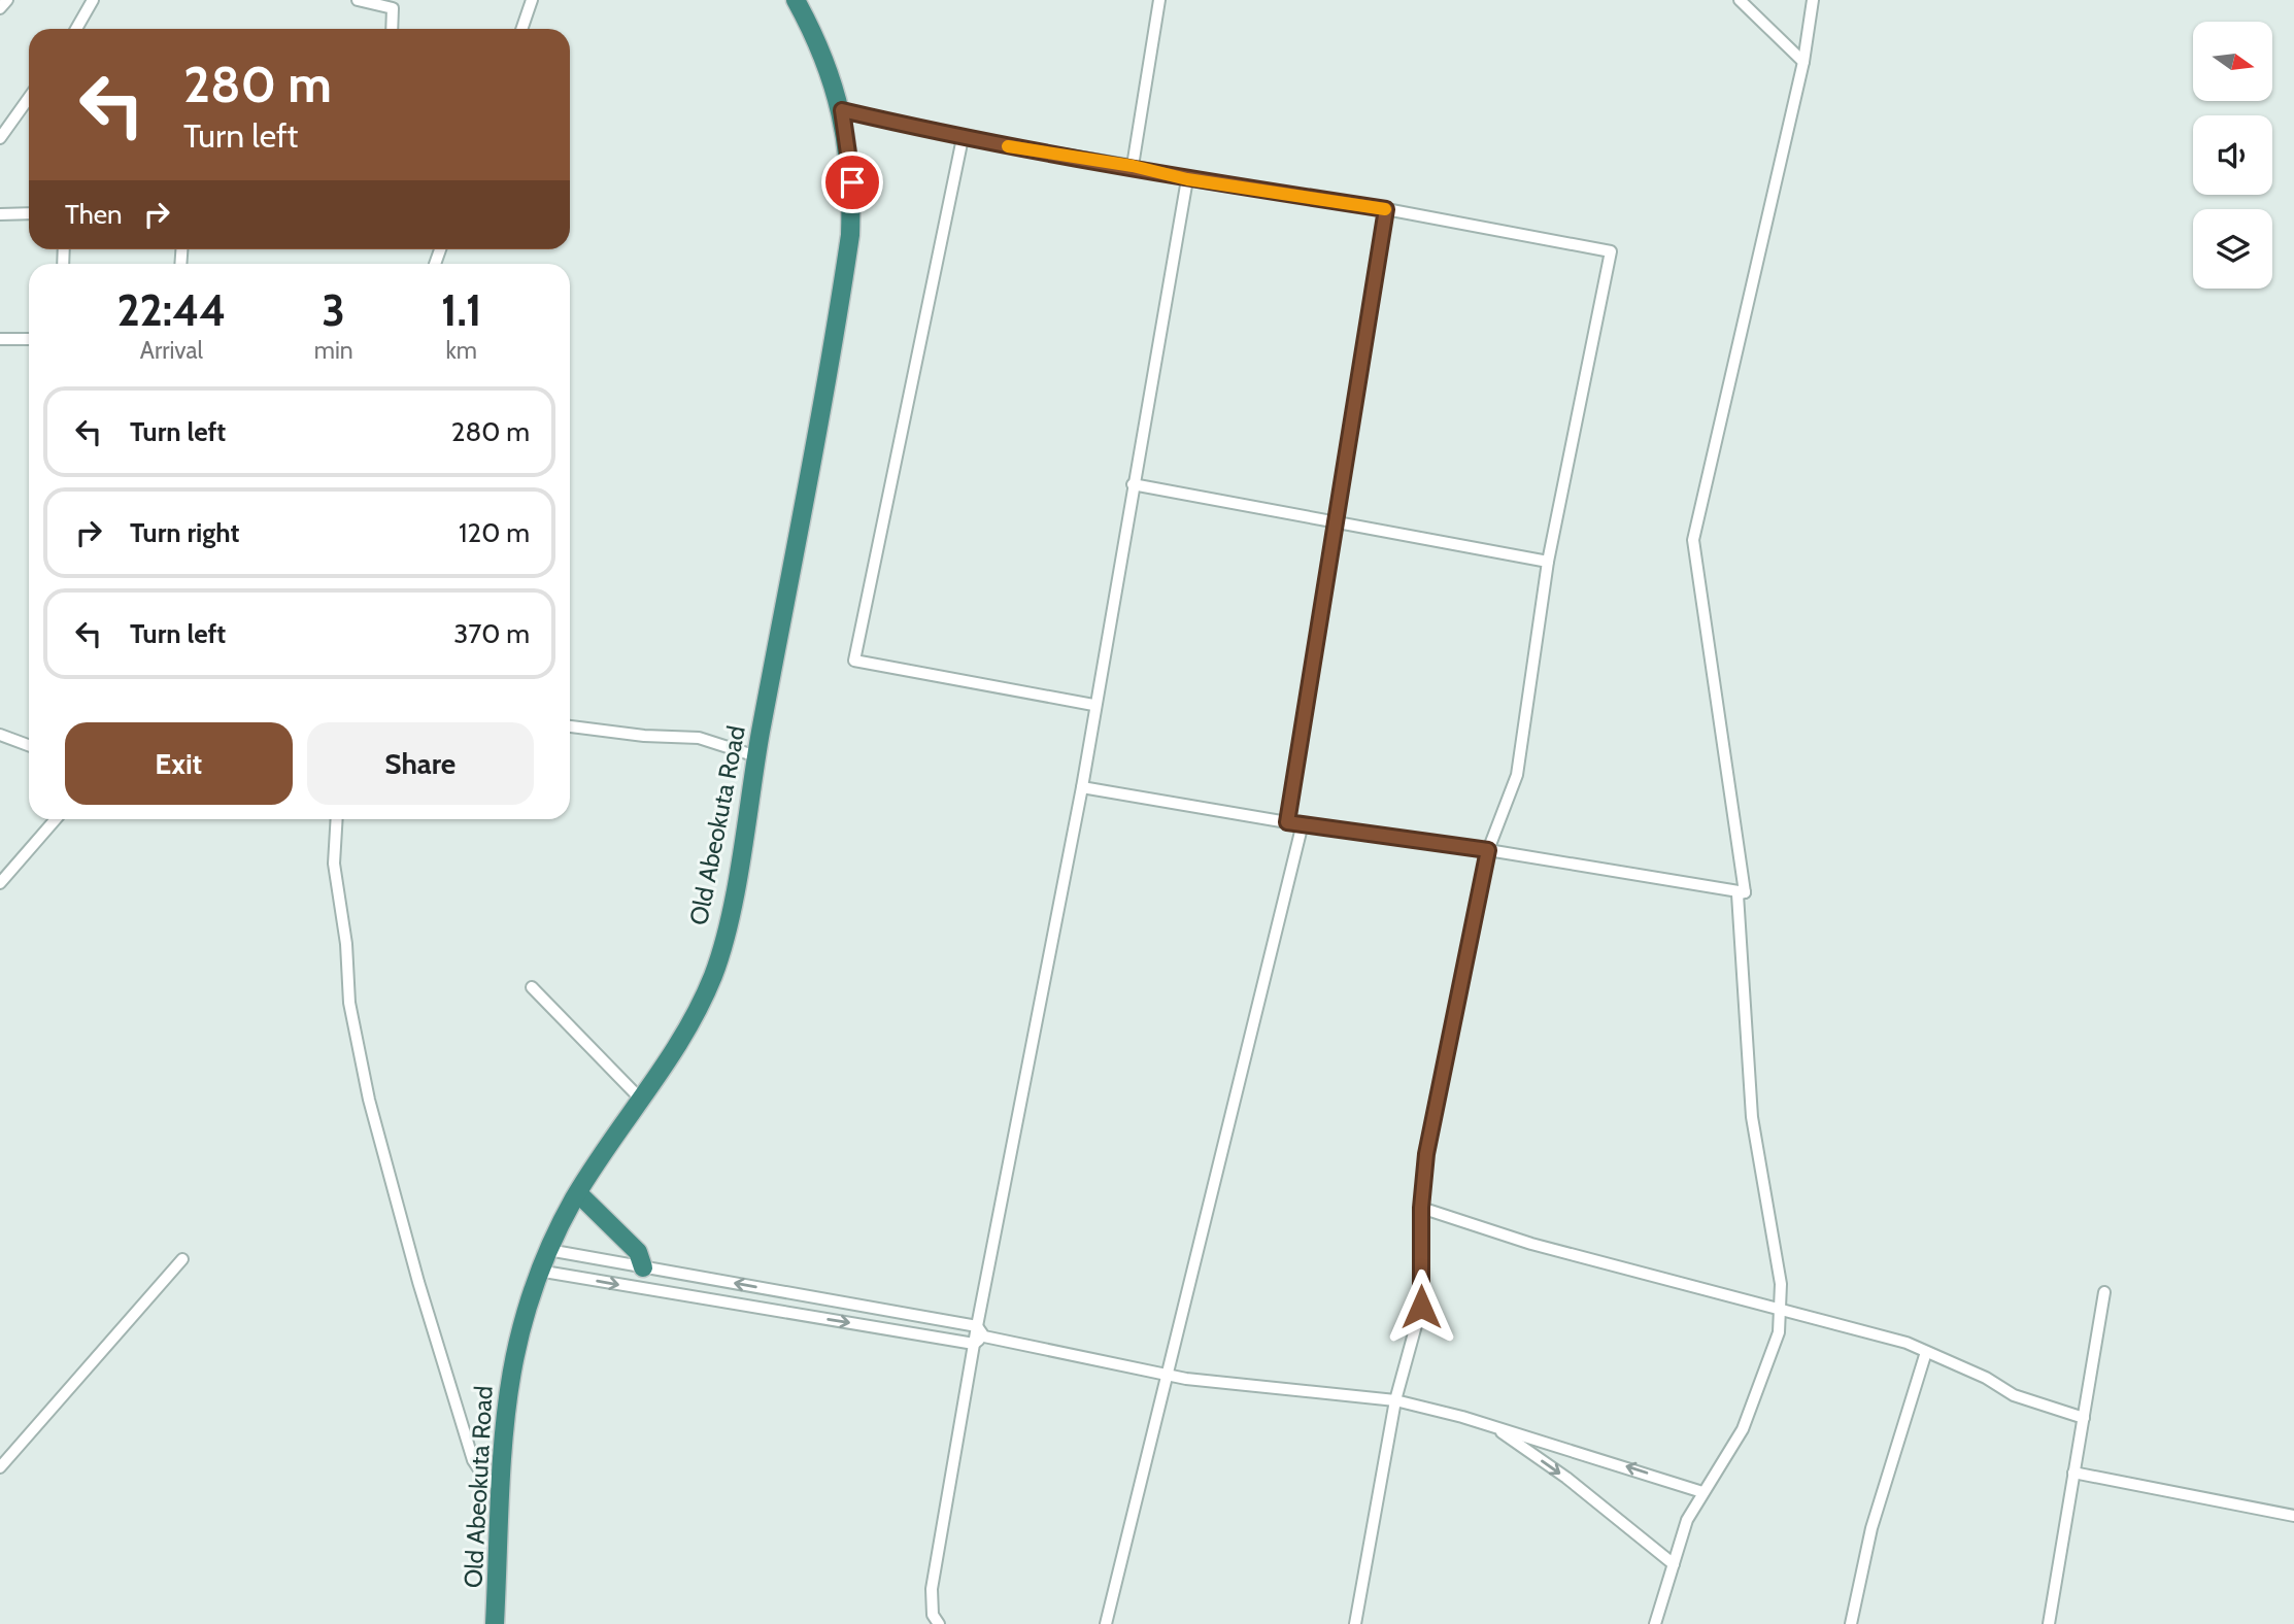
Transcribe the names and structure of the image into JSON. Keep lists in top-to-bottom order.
{
  "streets": {
    "highway": ["Old Abeokuta Road"]
  },
  "north": "right",
  "page": {
    "turn": ["280 m", "Turn left"],
    "then": "Then",
    "eta": [
      "22:44",
      "Arrival",
      "3",
      "min",
      "1.1",
      "km"
    ],
    "list": [
      {
        "name": "Turn left",
        "value": "280 m"
      },
      {
        "name": "Turn right",
        "value": "120 m"
      },
      {
        "name": "Turn left",
        "value": "370 m"
      }
    ],
    "buttons": ["Exit", "Share"]
  }
}
